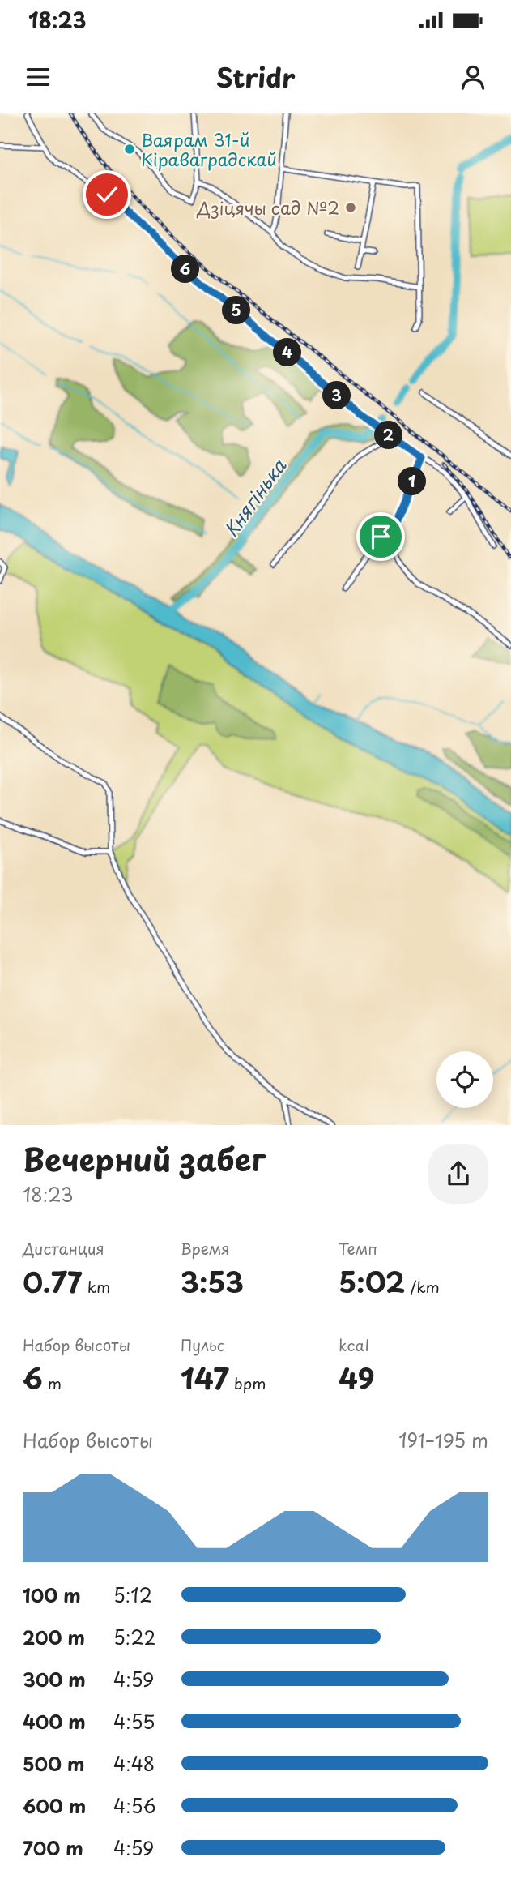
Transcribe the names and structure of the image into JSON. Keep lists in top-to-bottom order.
{
  "water": ["Княгінька"],
  "places": ["Ваярам 31-й Кіраваградскай", "Дзіцячы сад №2"],
  "page": {
    "status": "18:23",
    "header": "Stridr",
    "pins": [
      "6",
      "5",
      "4",
      "3",
      "2",
      "1"
    ],
    "heading": ["Вечерний забег", "18:23"],
    "stats": [
      ["Дистанция", "0.77 km"],
      ["Время", "3:53"],
      ["Темп", "5:02 /km"],
      ["Набор высоты", "6 m"],
      ["Пульс", "147 bpm"],
      ["kcal", "49"]
    ],
    "chart": ["Набор высоты", "191–195 m"],
    "list": [
      {
        "name": "100 m",
        "note": "5:12"
      },
      {
        "name": "200 m",
        "note": "5:22"
      },
      {
        "name": "300 m",
        "note": "4:59"
      },
      {
        "name": "400 m",
        "note": "4:55"
      },
      {
        "name": "500 m",
        "note": "4:48"
      },
      {
        "name": "600 m",
        "note": "4:56"
      },
      {
        "name": "700 m",
        "note": "4:59"
      }
    ]
  }
}
